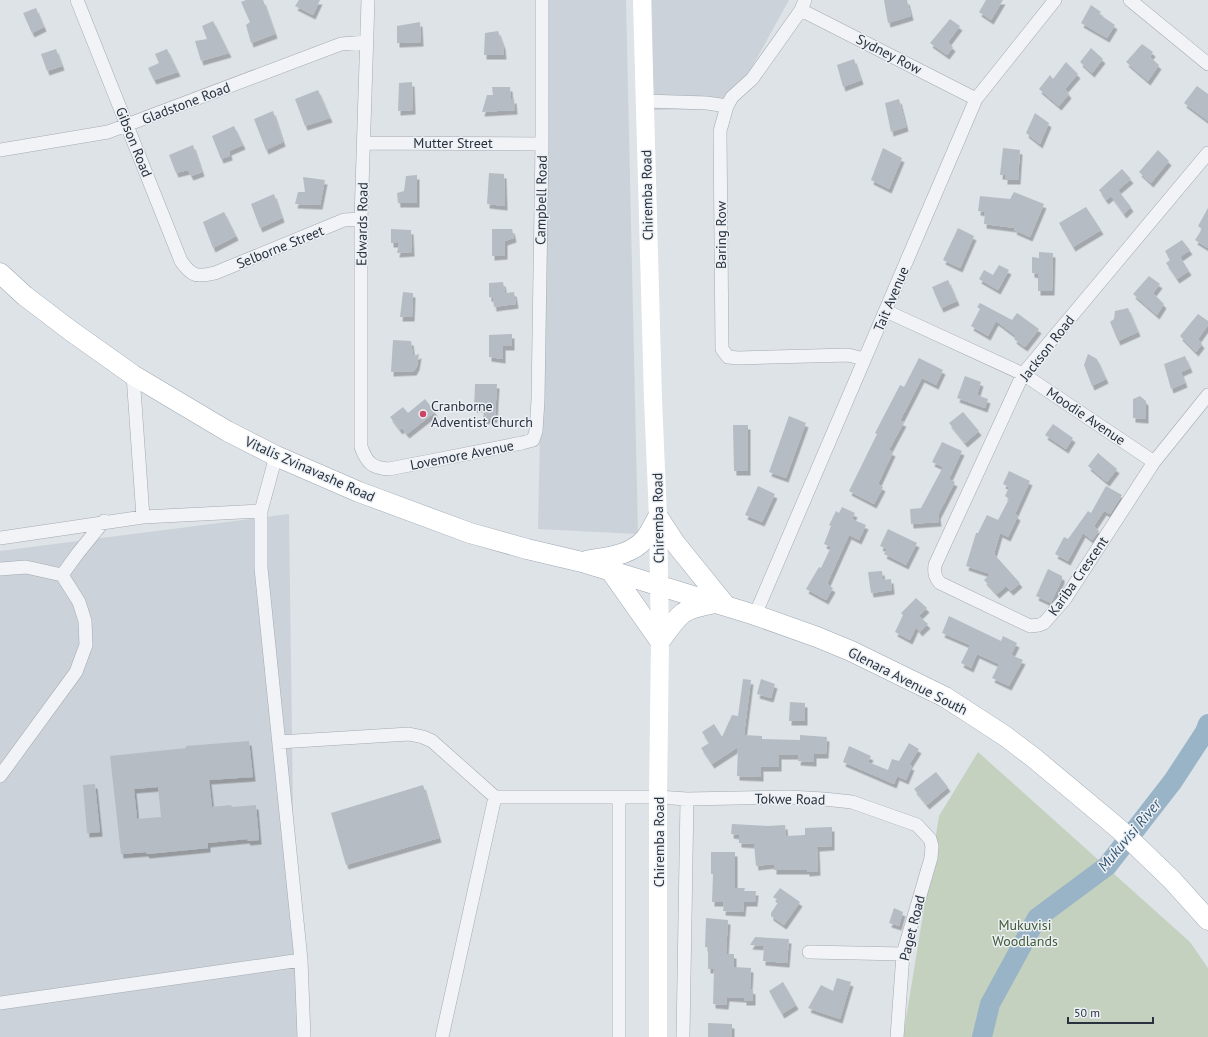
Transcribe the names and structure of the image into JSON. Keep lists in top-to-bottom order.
{
  "streets": {
    "main road": ["Chiremba Road", "Vitalis Zvinavashe Road", "Glenara Avenue South"],
    "street": [
      "Sydney Row",
      "Gladstone Road",
      "Gibson Road",
      "Mutter Street",
      "Campbell Road",
      "Edwards Road",
      "Baring Row",
      "Selborne Street",
      "Tait Avenue",
      "Jackson Road",
      "Moodie Avenue",
      "Lovemore Avenue",
      "Kariba Crescent",
      "Tokwe Road",
      "Paget Road"
    ]
  },
  "crossings": [
    ["Sydney Row", "Baring Row"],
    ["Sydney Row", "Tait Avenue"],
    ["Gladstone Road", "Gibson Road"],
    ["Gladstone Road", "Edwards Road"],
    ["Gibson Road", "Selborne Street"],
    ["Mutter Street", "Campbell Road"],
    ["Mutter Street", "Edwards Road"],
    ["Chiremba Road", "Vitalis Zvinavashe Road"],
    ["Chiremba Road", "Glenara Avenue South"],
    ["Chiremba Road", "Tokwe Road"],
    ["Campbell Road", "Lovemore Avenue"],
    ["Edwards Road", "Selborne Street"],
    ["Edwards Road", "Lovemore Avenue"],
    ["Baring Row", "Tait Avenue"],
    ["Tait Avenue", "Moodie Avenue"],
    ["Tait Avenue", "Glenara Avenue South"],
    ["Jackson Road", "Moodie Avenue"],
    ["Jackson Road", "Kariba Crescent"],
    ["Moodie Avenue", "Kariba Crescent"],
    ["Vitalis Zvinavashe Road", "Glenara Avenue South"],
    ["Tokwe Road", "Paget Road"]
  ],
  "water": ["Mukuvisi River"],
  "parks": ["Mukuvisi Woodlands"],
  "places": ["Cranborne Adventist Church"],
  "scale_bar": "50 m"
}
